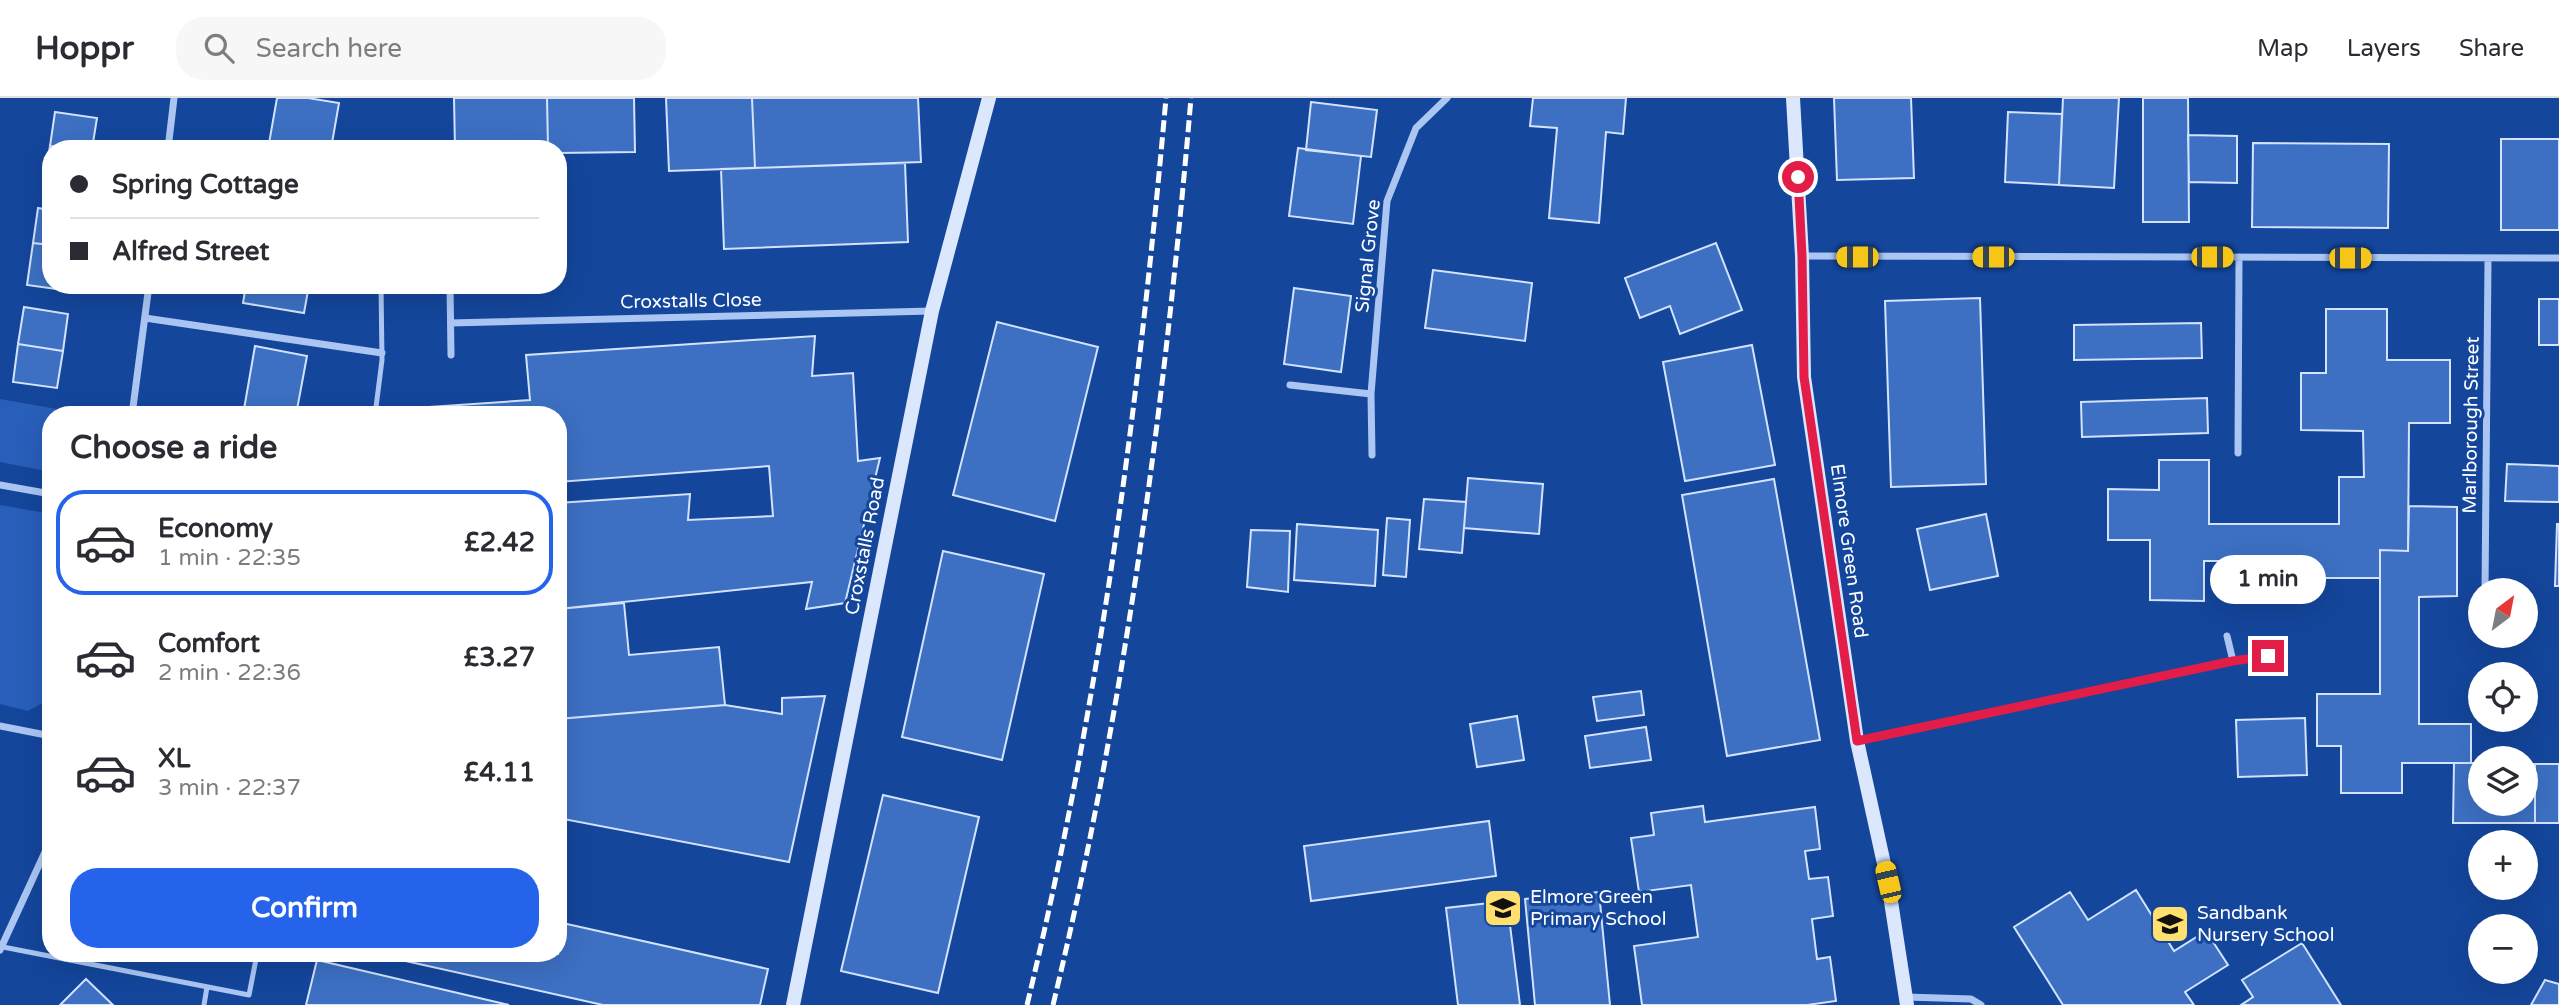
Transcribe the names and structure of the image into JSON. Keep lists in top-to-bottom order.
{
  "streets": {
    "street": [
      "Signal Grove",
      "Croxstalls Close",
      "Marlborough Street",
      "Croxstalls Road",
      "Elmore Green Road"
    ]
  },
  "crossings": [
    ["Croxstalls Close", "Croxstalls Road"]
  ],
  "places": {
    "school or university": ["Elmore Green Primary School", "Sandbank Nursery School"]
  },
  "north": "top right",
  "page": {
    "header": "Hoppr",
    "search": "Search here",
    "nav": ["Map", "Layers", "Share"],
    "banner": ["Spring Cottage", "Alfred Street"],
    "heading": "Choose a ride",
    "list": [
      {
        "name": "Economy",
        "note": "1 min · 22:35",
        "value": "£2.42"
      },
      {
        "name": "Comfort",
        "note": "2 min · 22:36",
        "value": "£3.27"
      },
      {
        "name": "XL",
        "note": "3 min · 22:37",
        "value": "£4.11"
      }
    ],
    "bubble": "1 min",
    "map_buttons": ["+", "−"],
    "buttons": "Confirm"
  }
}
